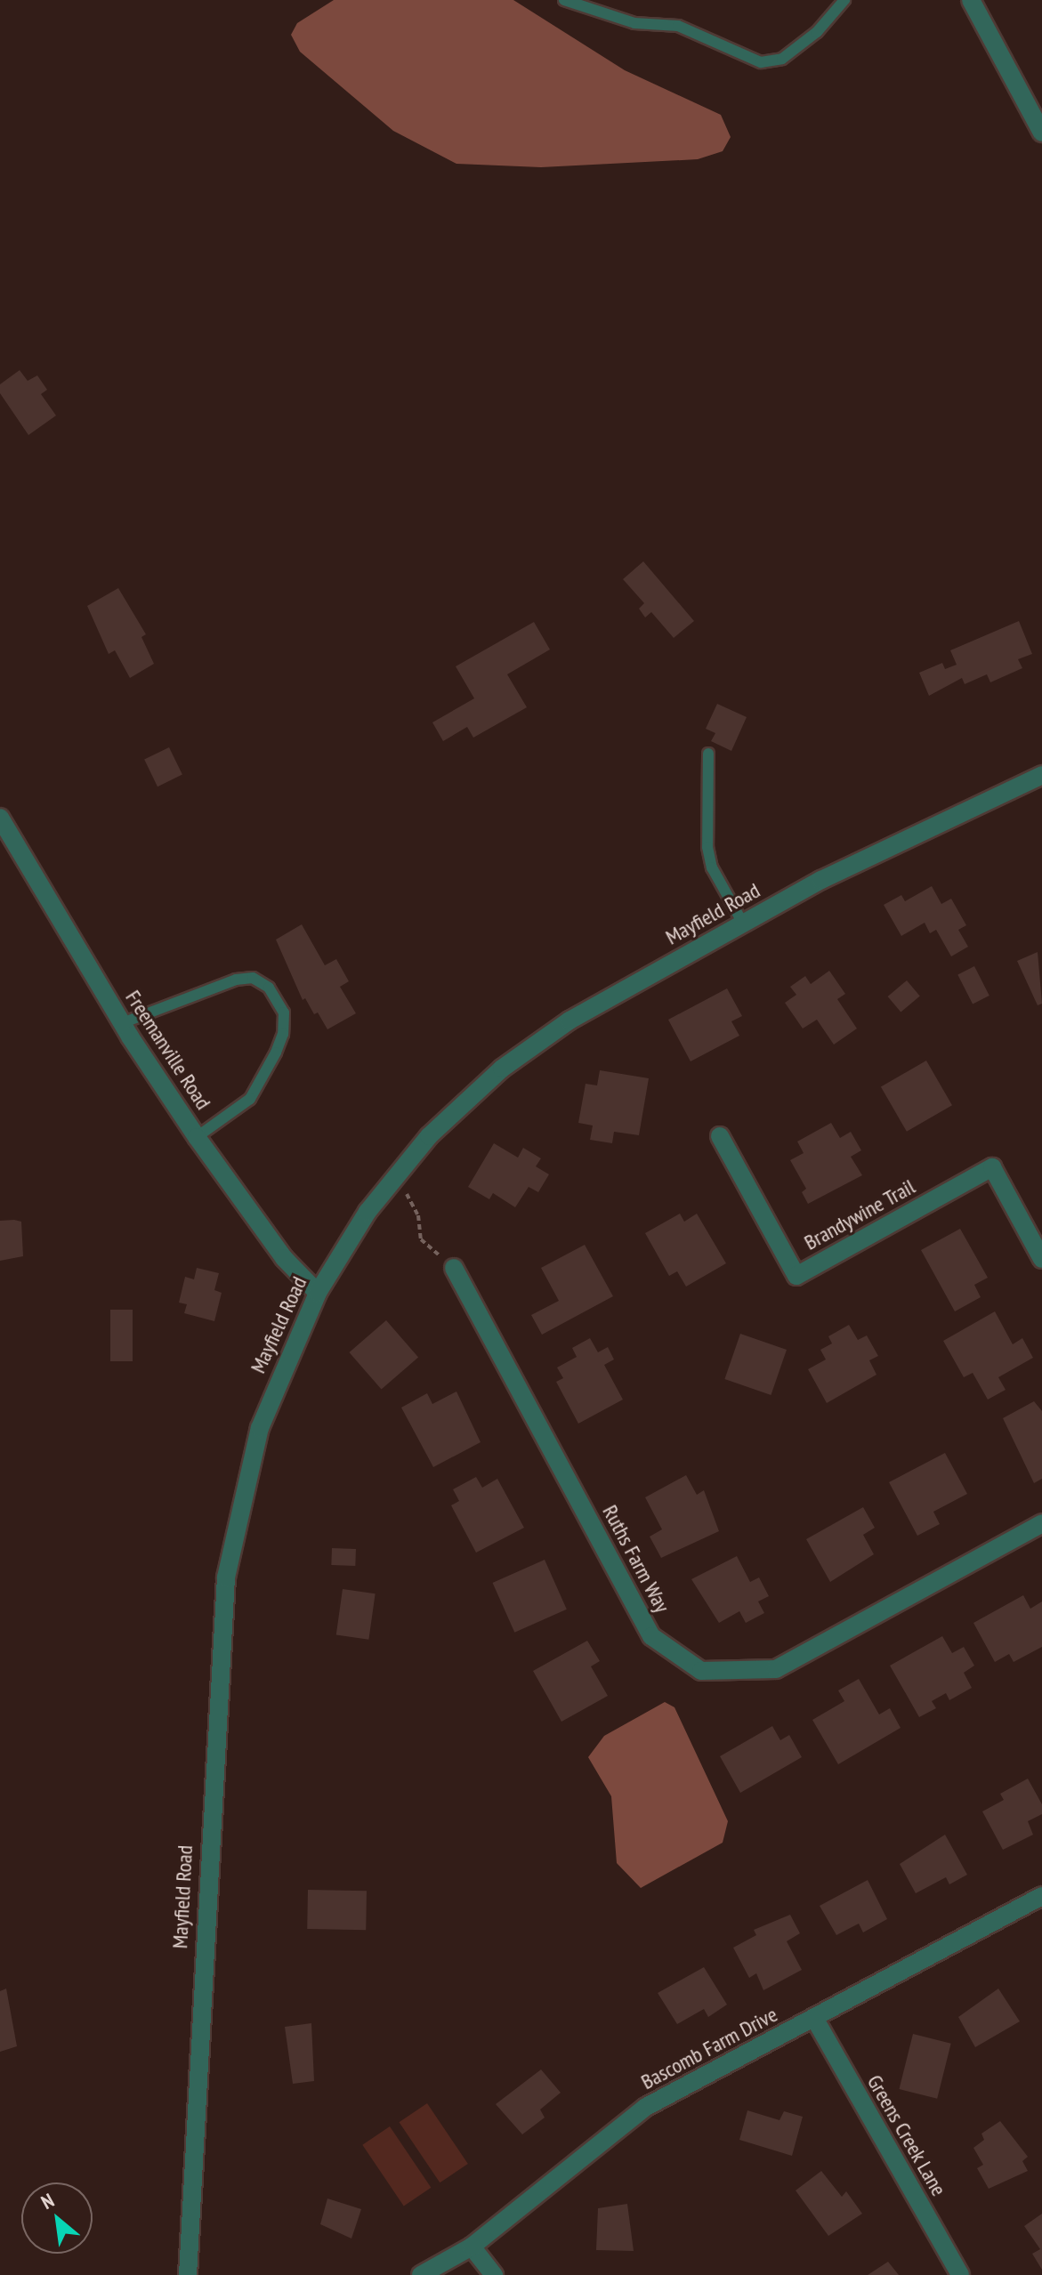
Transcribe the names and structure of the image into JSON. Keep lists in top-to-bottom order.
{
  "streets": {
    "street": [
      "Mayfield Road",
      "Freemanville Road",
      "Brandywine Trail",
      "Ruths Farm Way",
      "Bascomb Farm Drive",
      "Greens Creek Lane"
    ]
  },
  "crossings": [
    ["Mayfield Road", "Freemanville Road"],
    ["Bascomb Farm Drive", "Greens Creek Lane"]
  ],
  "north": "top left"
}
